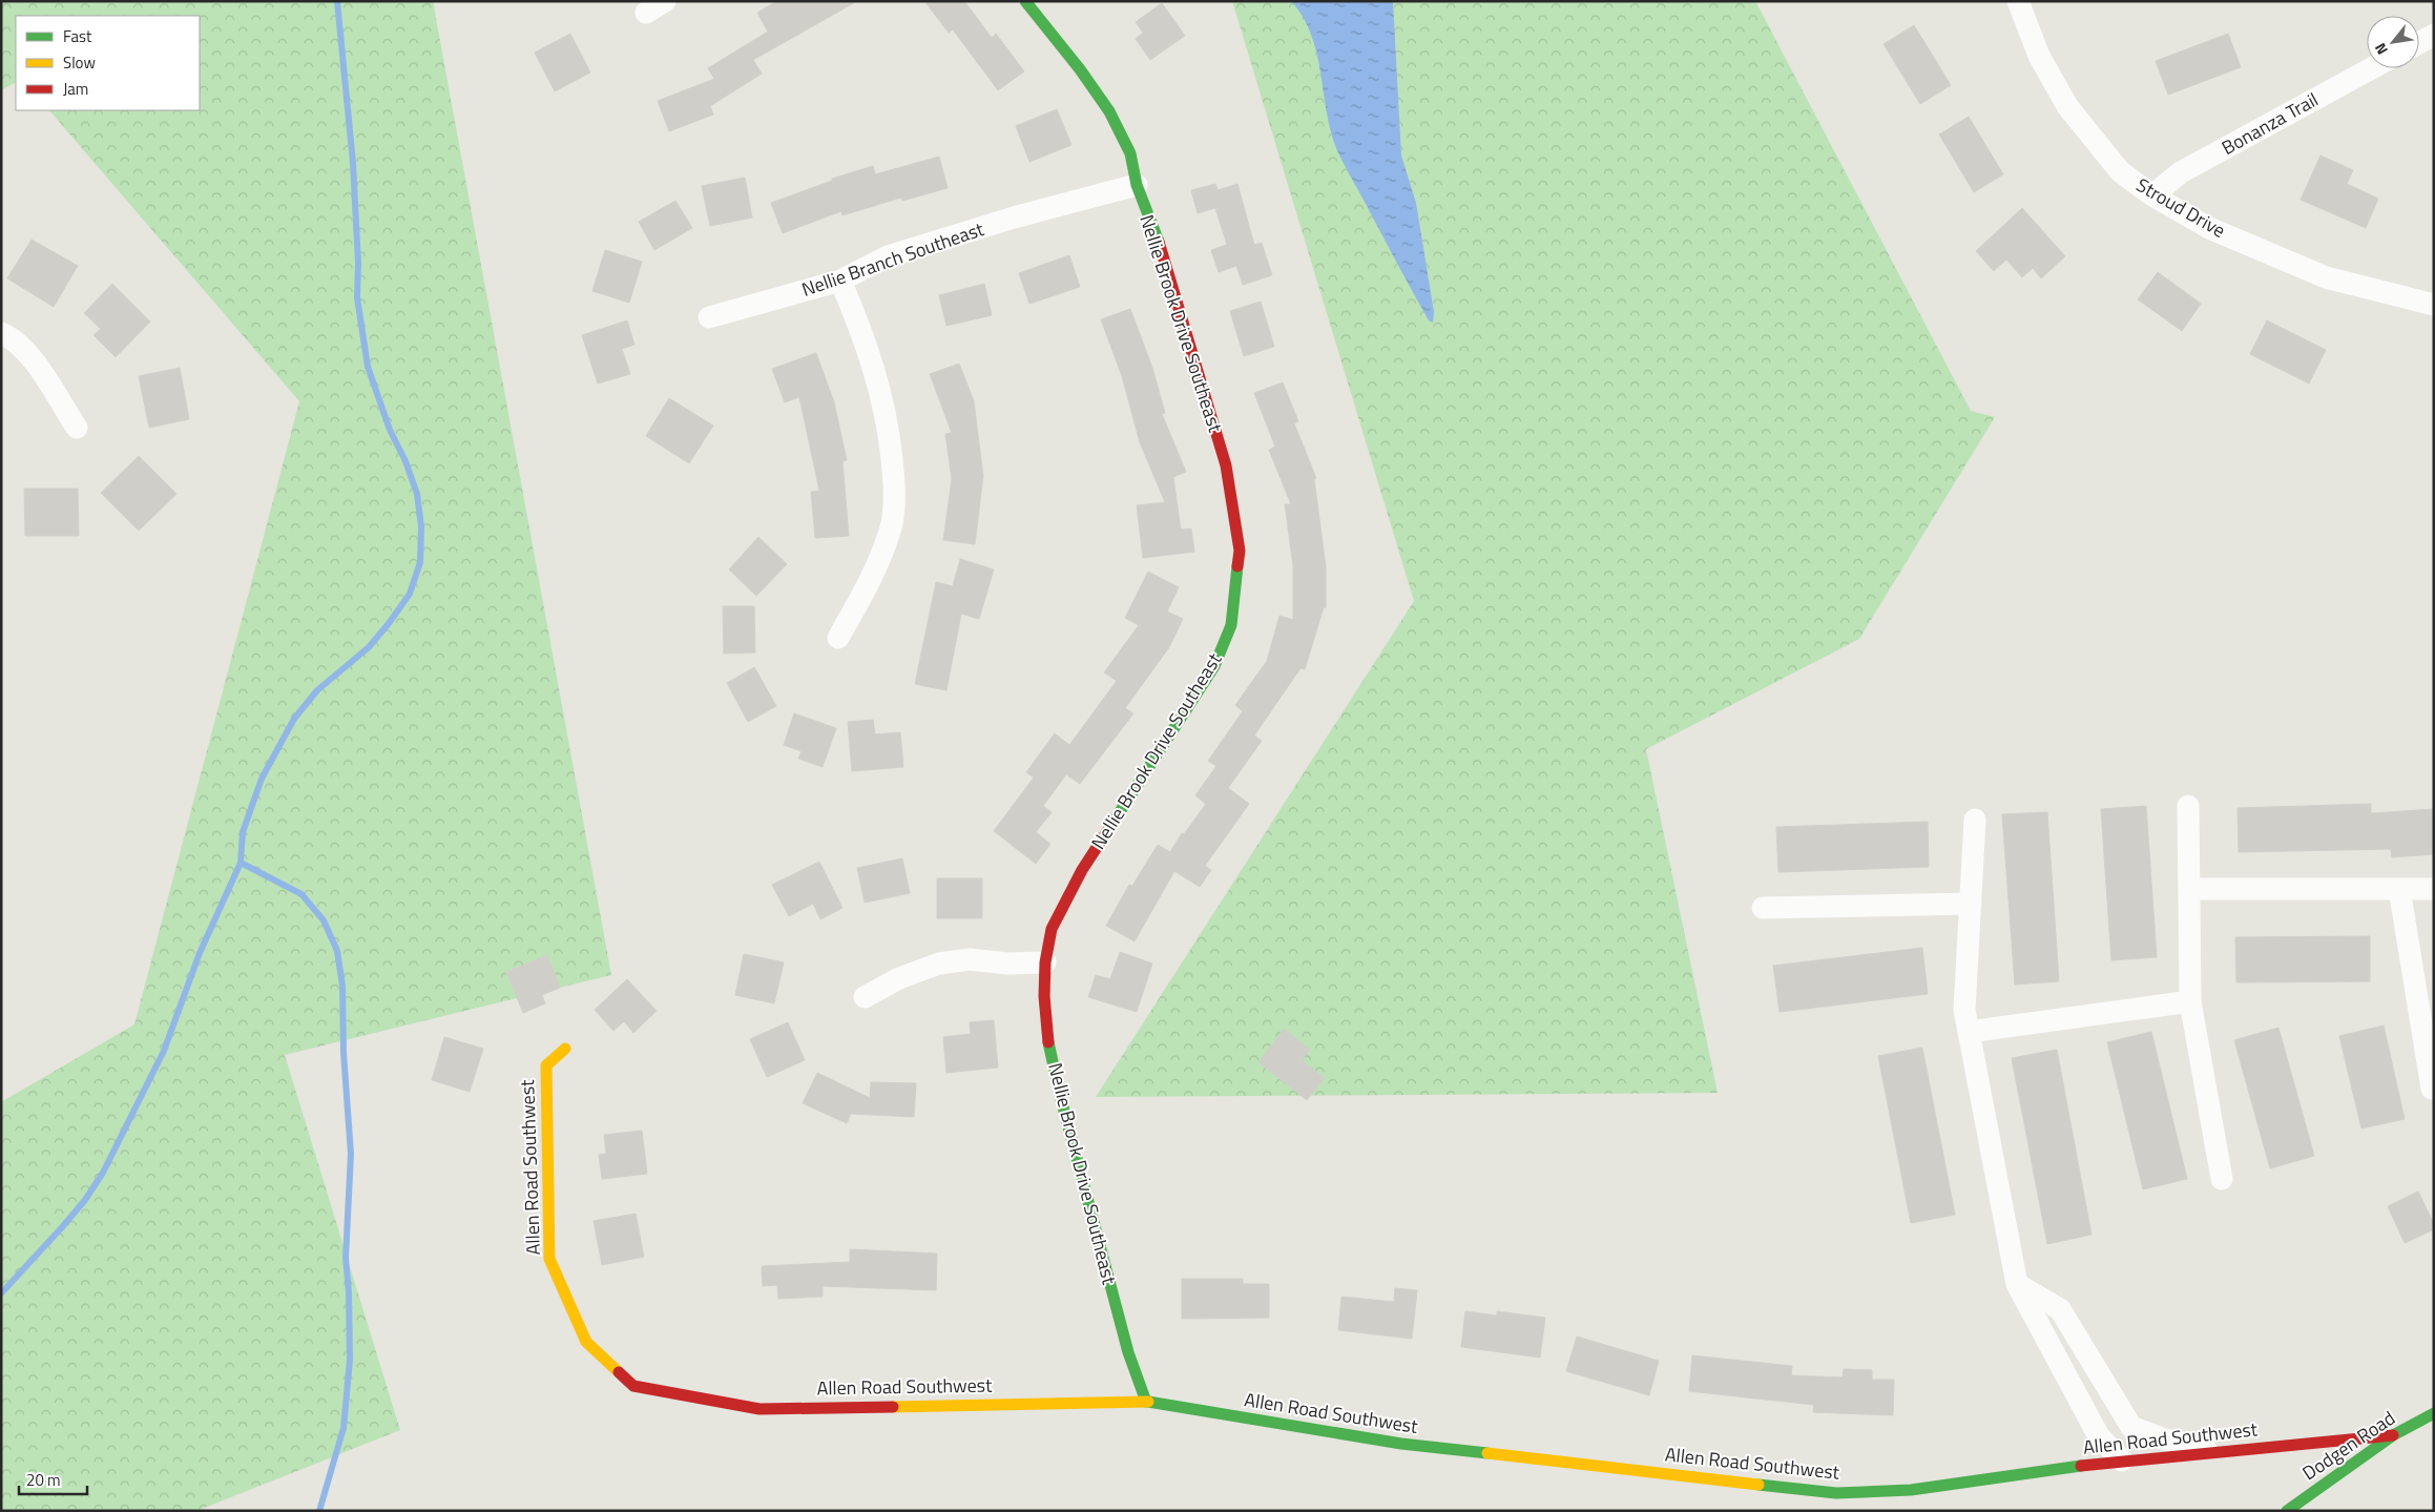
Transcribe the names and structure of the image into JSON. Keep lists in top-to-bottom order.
{
  "streets": {
    "street": [
      "Bonanza Trail",
      "Stroud Drive",
      "Nellie Branch Southeast",
      "Nellie Brook Drive Southeast",
      "Allen Road Southwest",
      "Dodgen Road"
    ]
  },
  "crossings": [
    ["Bonanza Trail", "Stroud Drive"],
    ["Nellie Branch Southeast", "Nellie Brook Drive Southeast"],
    ["Nellie Brook Drive Southeast", "Allen Road Southwest"],
    ["Allen Road Southwest", "Dodgen Road"]
  ],
  "legend": ["Fast", "Slow", "Jam"],
  "scale_bar": "20 m",
  "north": "bottom left"
}
